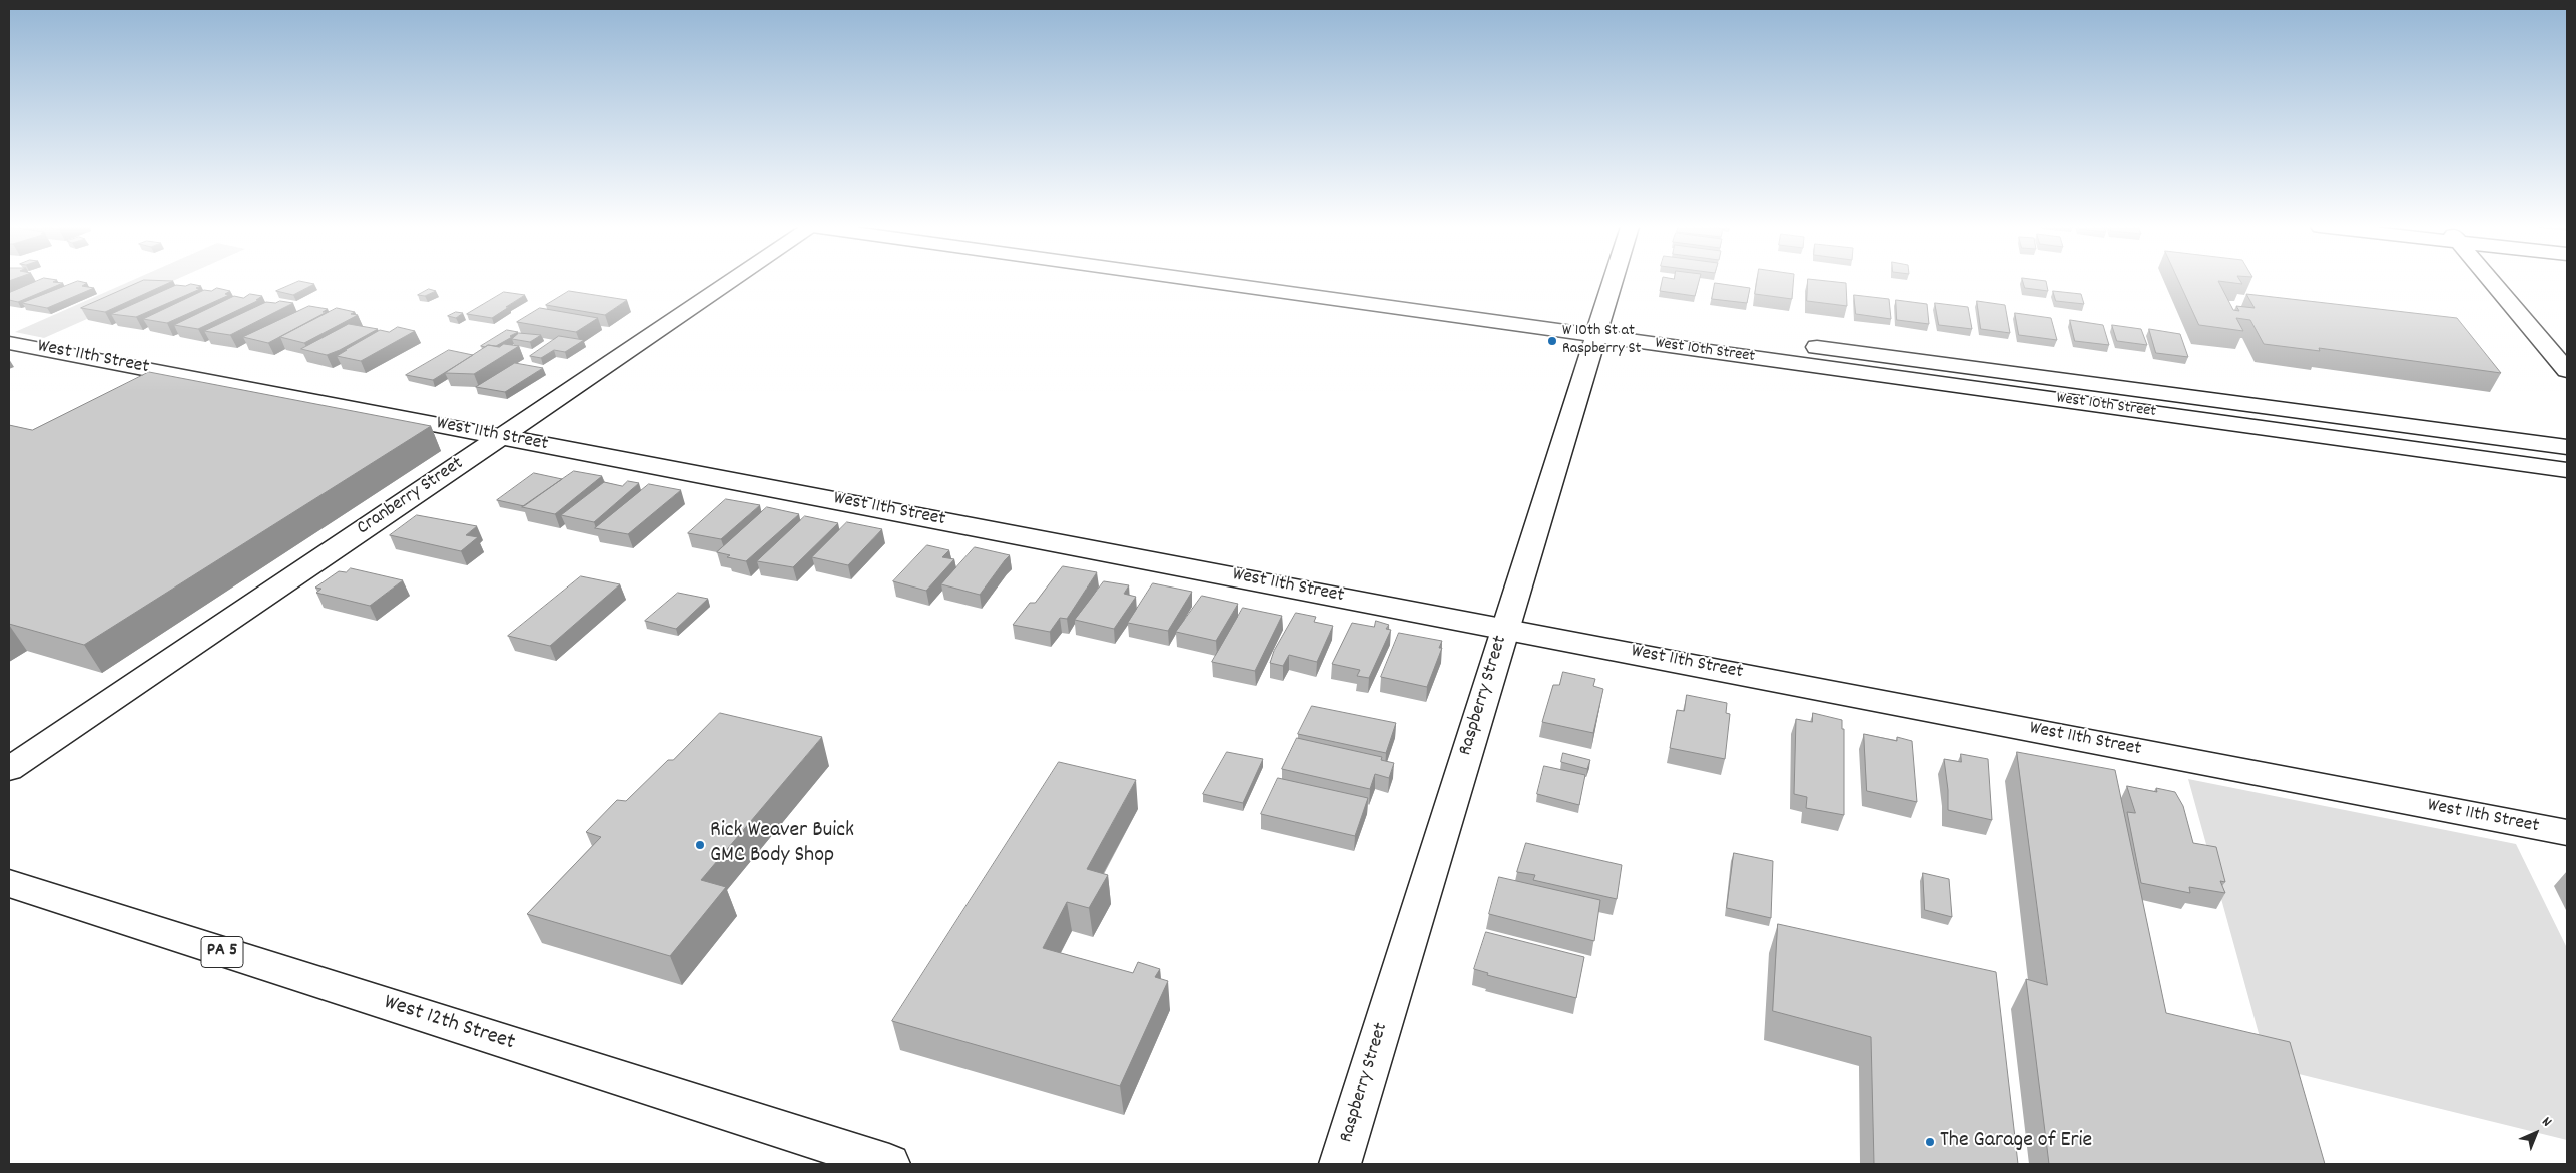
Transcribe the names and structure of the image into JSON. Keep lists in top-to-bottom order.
{
  "streets": {
    "street": [
      "West 10th Street",
      "West 11th Street",
      "Cranberry Street",
      "Raspberry Street",
      "PA 5",
      "West 12th Street"
    ]
  },
  "crossings": [
    ["West 10th Street", "Raspberry Street"],
    ["West 11th Street", "Cranberry Street"],
    ["West 11th Street", "Raspberry Street"]
  ],
  "places": ["W 10th St at Raspberry St", "Rick Weaver Buick GMC Body Shop", "The Garage of Erie"],
  "north": "top right"
}
